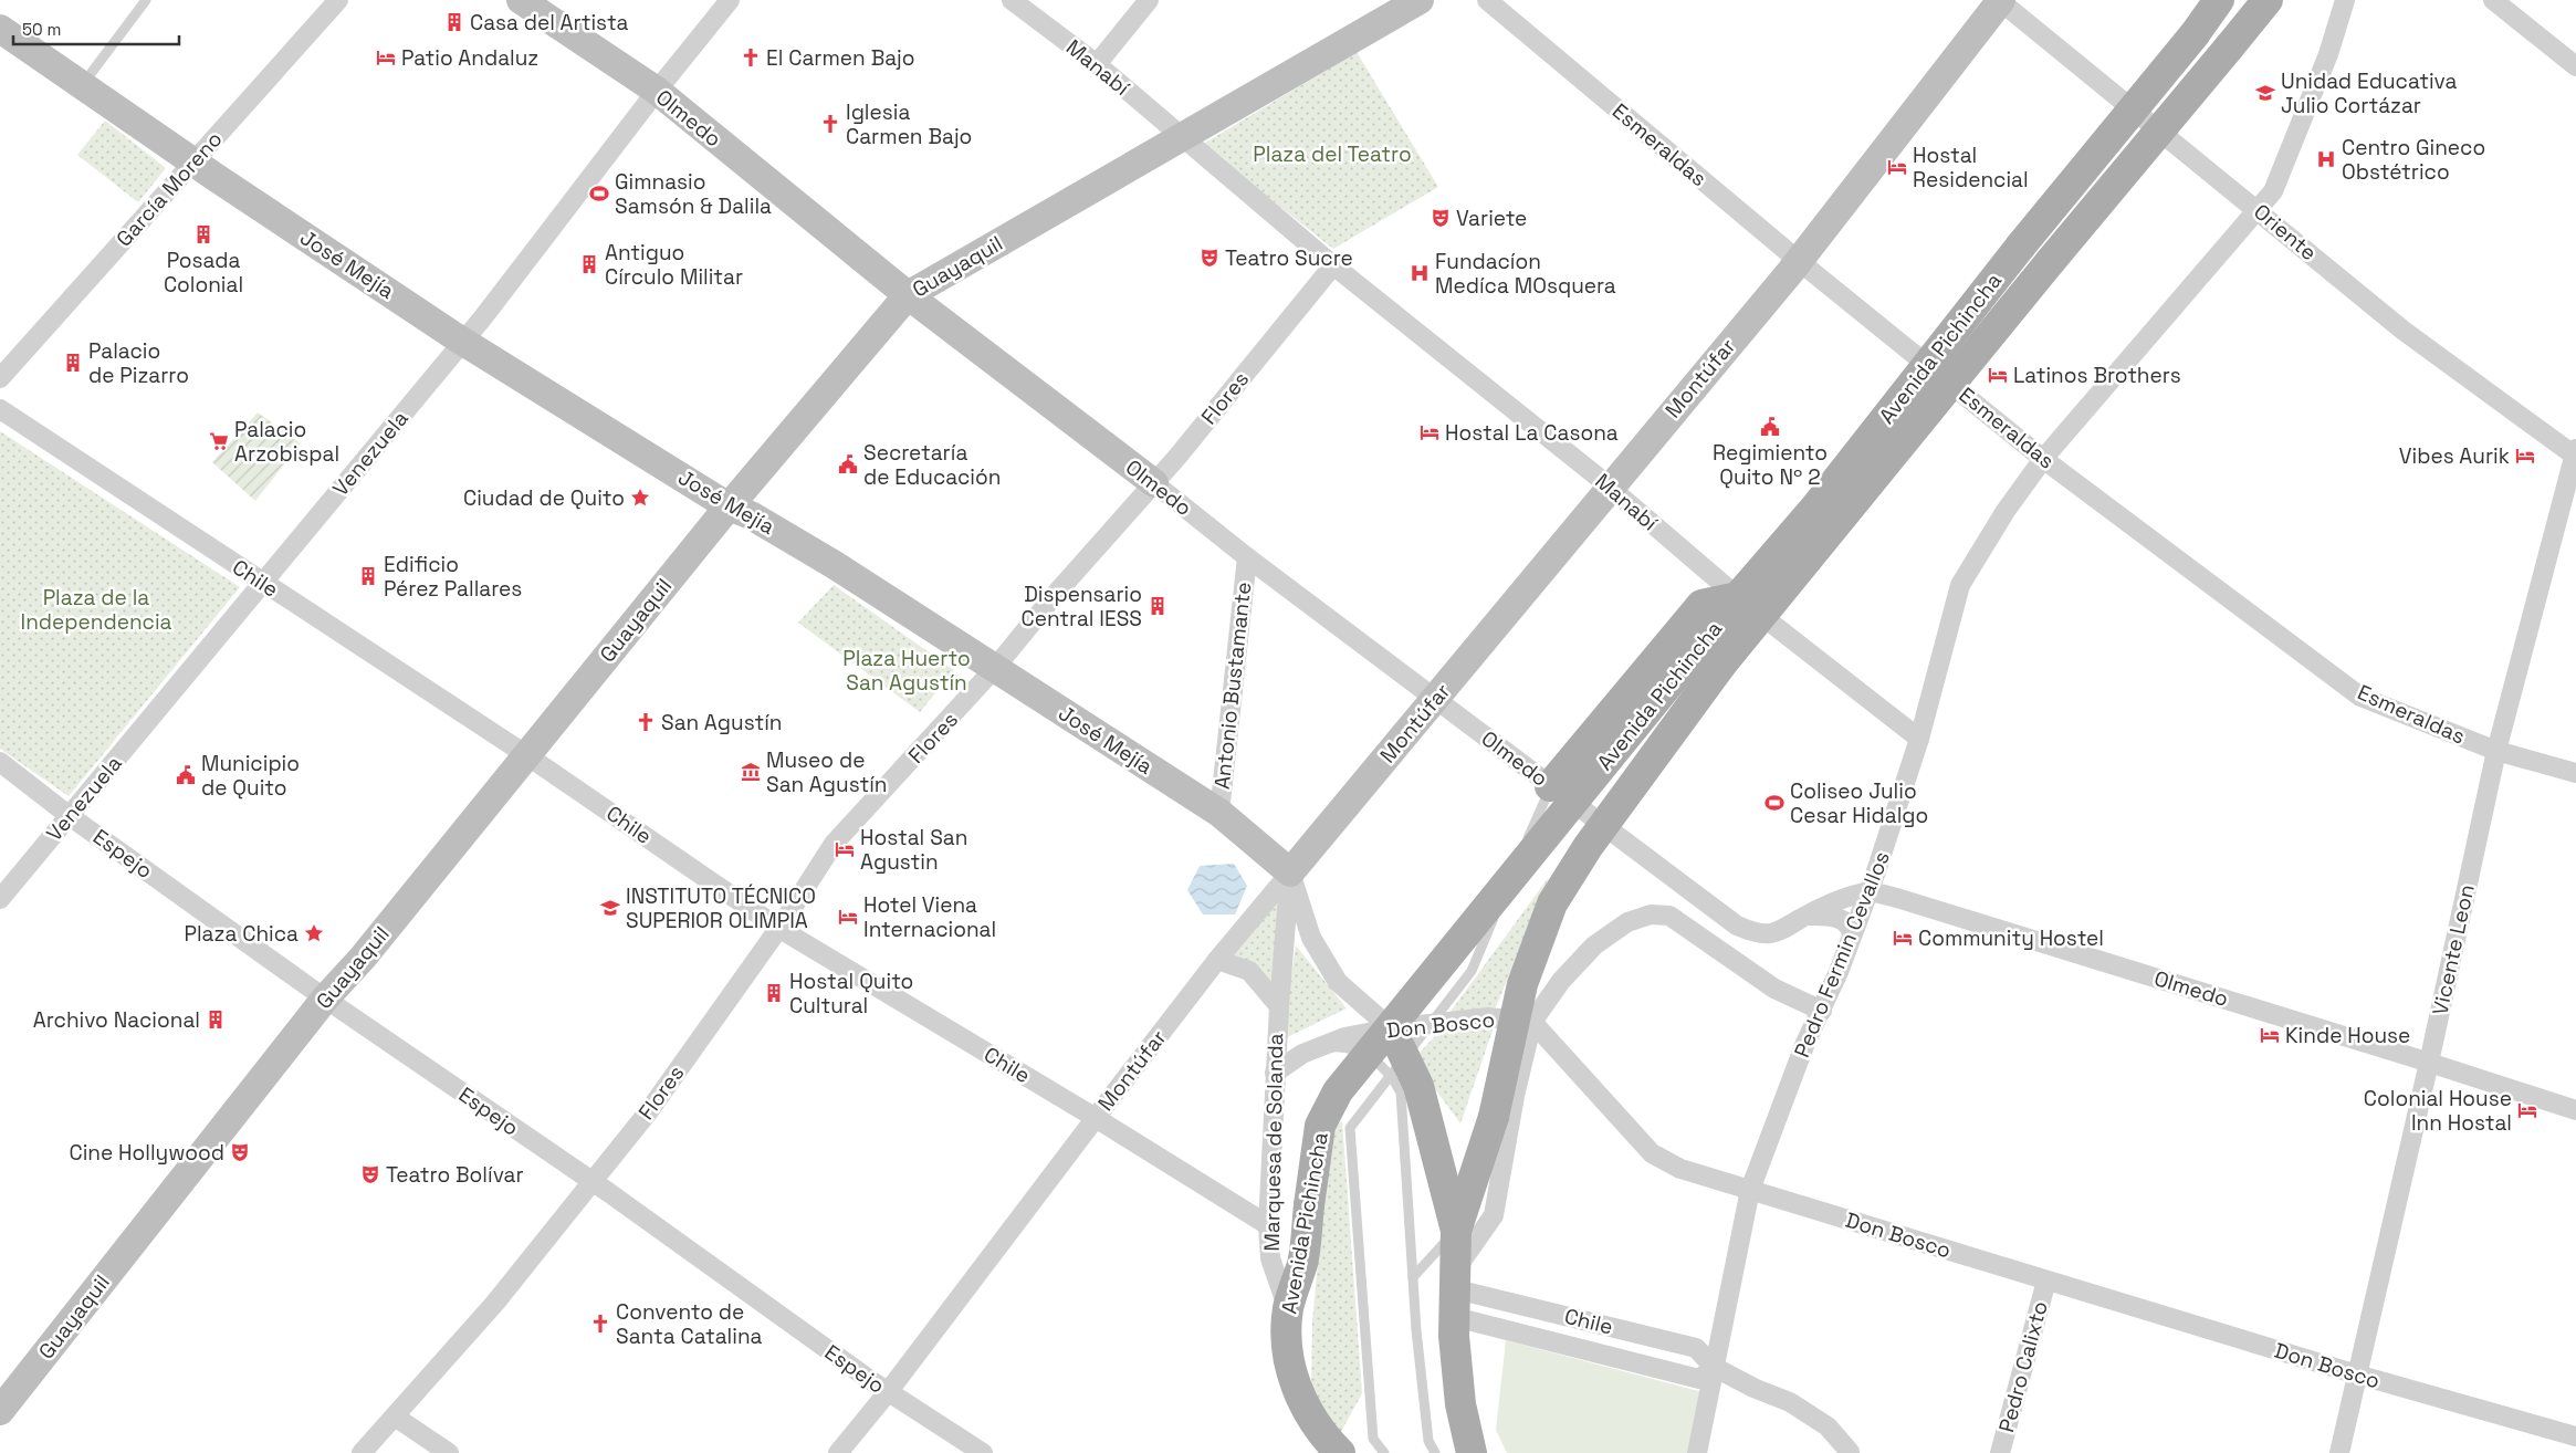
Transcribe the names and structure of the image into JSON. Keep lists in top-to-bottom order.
{
  "streets": {
    "main road": ["Avenida Pichincha"],
    "street": [
      "Manabí",
      "Olmedo",
      "Esmeraldas",
      "García Moreno",
      "Oriente",
      "José Mejía",
      "Guayaquil",
      "Montúfar",
      "Flores",
      "Venezuela",
      "Chile",
      "Antonio Bustamante",
      "Espejo",
      "Vicente Leon",
      "Pedro Fermin Cevallos",
      "Don Bosco",
      "Marquesa de Solanda",
      "Pedro Calixto"
    ]
  },
  "crossings": [
    ["Manabí", "Guayaquil"],
    ["Manabí", "Avenida Pichincha"],
    ["Manabí", "Montúfar"],
    ["Manabí", "Flores"],
    ["Manabí", "Pedro Fermin Cevallos"],
    ["Olmedo", "Guayaquil"],
    ["Olmedo", "Montúfar"],
    ["Olmedo", "Flores"],
    ["Olmedo", "Venezuela"],
    ["Olmedo", "Antonio Bustamante"],
    ["Olmedo", "Vicente Leon"],
    ["Olmedo", "Pedro Fermin Cevallos"],
    ["Esmeraldas", "Avenida Pichincha"],
    ["Esmeraldas", "Montúfar"],
    ["Esmeraldas", "Vicente Leon"],
    ["Esmeraldas", "Pedro Fermin Cevallos"],
    ["García Moreno", "José Mejía"],
    ["Oriente", "Montúfar"],
    ["Oriente", "Vicente Leon"],
    ["Oriente", "Pedro Fermin Cevallos"],
    ["José Mejía", "Guayaquil"],
    ["José Mejía", "Montúfar"],
    ["José Mejía", "Flores"],
    ["José Mejía", "Venezuela"],
    ["José Mejía", "Antonio Bustamante"],
    ["José Mejía", "Marquesa de Solanda"],
    ["Guayaquil", "Chile"],
    ["Guayaquil", "Espejo"],
    ["Avenida Pichincha", "Chile"],
    ["Avenida Pichincha", "Marquesa de Solanda"],
    ["Montúfar", "Chile"],
    ["Montúfar", "Espejo"],
    ["Montúfar", "Marquesa de Solanda"],
    ["Flores", "Chile"],
    ["Flores", "Espejo"],
    ["Venezuela", "Chile"],
    ["Venezuela", "Espejo"],
    ["Chile", "Pedro Fermin Cevallos"],
    ["Chile", "Marquesa de Solanda"],
    ["Vicente Leon", "Don Bosco"],
    ["Pedro Fermin Cevallos", "Don Bosco"],
    ["Don Bosco", "Marquesa de Solanda"],
    ["Don Bosco", "Pedro Calixto"]
  ],
  "parks": ["Plaza del Teatro", "Plaza de la Independencia", "Plaza Huerto San Agustín"],
  "places": {
    "building": [
      "Casa del Artista",
      "Posada Colonial",
      "Antiguo Círculo Militar",
      "Palacio de Pizarro",
      "Edificio Pérez Pallares",
      "Dispensario Central IESS",
      "Hostal Quito Cultural",
      "Archivo Nacional"
    ],
    "hotel": [
      "Patio Andaluz",
      "Hostal Residencial",
      "Latinos Brothers",
      "Hostal La Casona",
      "Vibes Aurik",
      "Hostal San Agustin",
      "Hotel Viena Internacional",
      "Community Hostel",
      "Kinde House",
      "Colonial House Inn Hostal"
    ],
    "church": [
      "El Carmen Bajo",
      "Iglesia Carmen Bajo",
      "San Agustín",
      "Convento de Santa Catalina"
    ],
    "school or university": ["Unidad Educativa Julio Cortázar", "INSTITUTO TÉCNICO SUPERIOR OLIMPIA"],
    "hospital": ["Centro Gineco Obstétrico", "Fundacíon Medíca MOsquera"],
    "sports": ["Gimnasio Samsón & Dalila", "Coliseo Julio Cesar Hidalgo"],
    "theatre": [
      "Variete",
      "Teatro Sucre",
      "Cine Hollywood",
      "Teatro Bolívar"
    ],
    "public building": ["Regimiento Quito Nº 2", "Secretaría de Educación", "Municipio de Quito"],
    "supermarket": ["Palacio Arzobispal"],
    "place": ["Ciudad de Quito", "Plaza Chica"],
    "museum": ["Museo de San Agustín"]
  },
  "scale_bar": "50 m"
}
